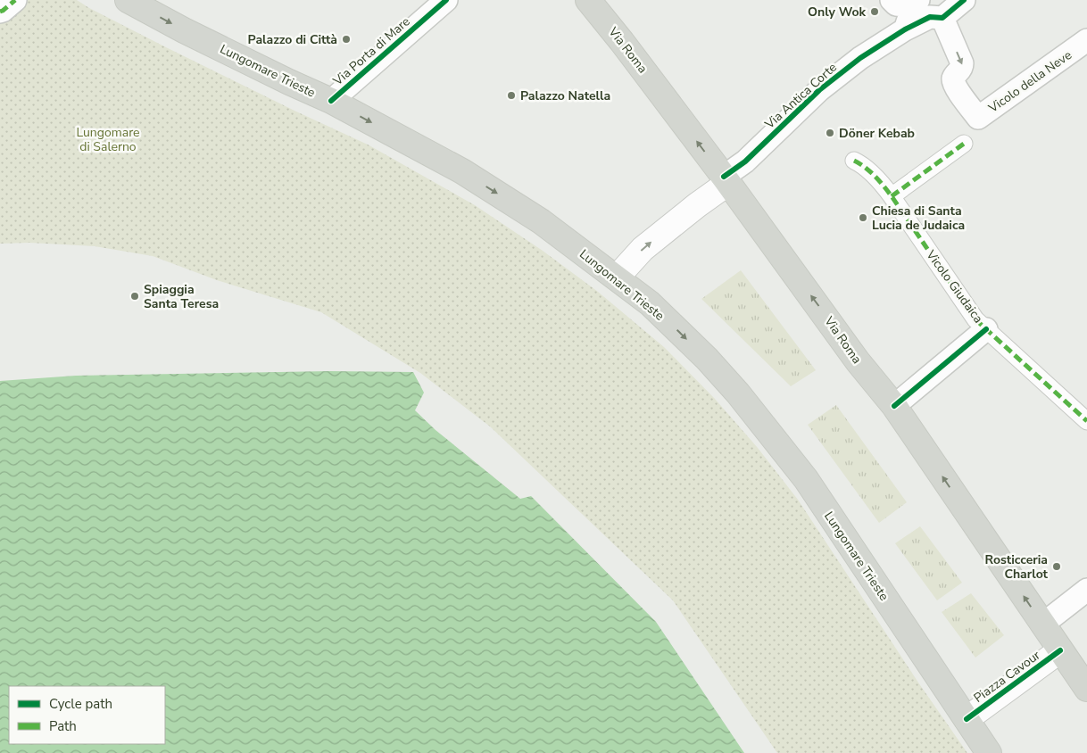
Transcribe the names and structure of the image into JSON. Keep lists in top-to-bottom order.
{
  "streets": {
    "main road": ["Via Roma", "Lungomare Trieste"],
    "street": [
      "Via Porta di Mare",
      "Vicolo della Neve",
      "Via Antica Corte",
      "Vicolo Giudaica",
      "Piazza Cavour"
    ]
  },
  "crossings": [
    ["Via Roma", "Via Antica Corte"],
    ["Via Roma", "Piazza Cavour"],
    ["Via Porta di Mare", "Lungomare Trieste"],
    ["Lungomare Trieste", "Piazza Cavour"],
    ["Vicolo della Neve", "Via Antica Corte"]
  ],
  "one_way": ["Via Roma", "Lungomare Trieste"],
  "parks": ["Lungomare di Salerno"],
  "places": [
    "Only Wok",
    "Palazzo di Città",
    "Palazzo Natella",
    "Döner Kebab",
    "Chiesa di Santa Lucia de Judaica",
    "Spiaggia Santa Teresa",
    "Rosticceria Charlot"
  ],
  "legend": ["Cycle path", "Path"]
}
